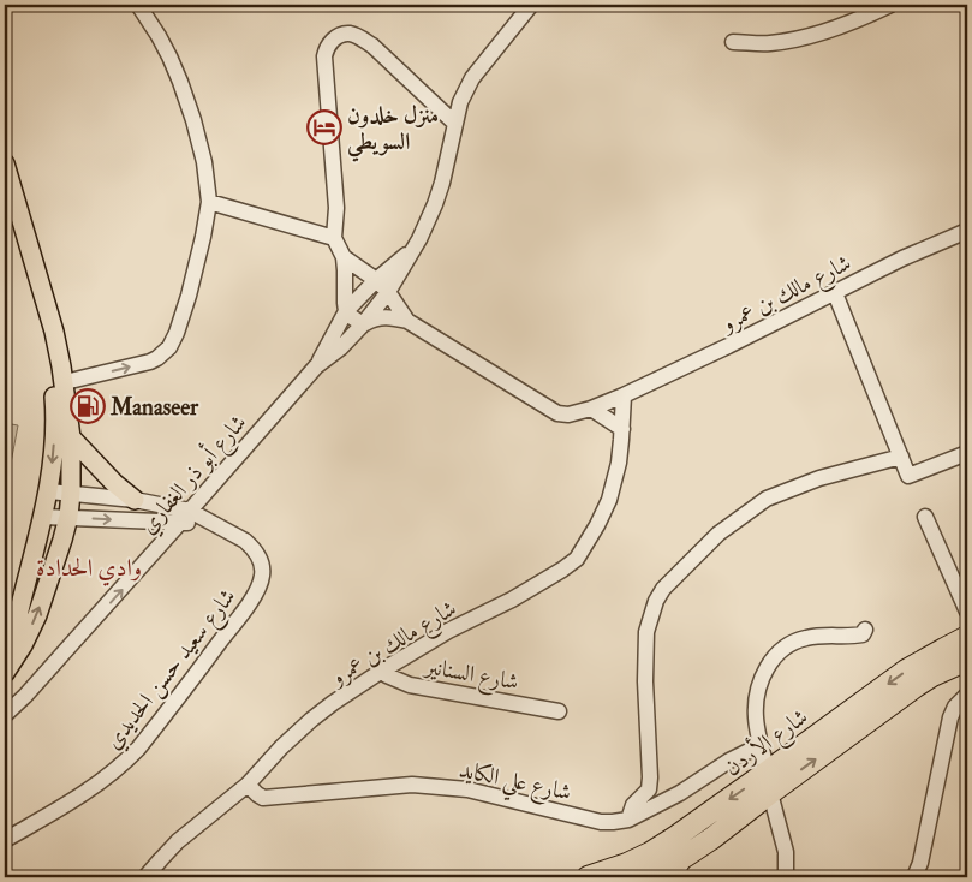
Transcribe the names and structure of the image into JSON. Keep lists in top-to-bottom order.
{
  "streets": {
    "highway": ["شارع الأردن"],
    "street": [
      "شارع مالك بن عمرو",
      "شارع أبو ذر الغفاري",
      "شارع سعيد حسن الحديدي",
      "شارع السنانير",
      "شارع علي الكايد"
    ]
  },
  "crossings": [
    ["شارع مالك بن عمرو", "شارع أبو ذر الغفاري"],
    ["شارع مالك بن عمرو", "شارع السنانير"],
    ["شارع مالك بن عمرو", "شارع علي الكايد"],
    ["شارع أبو ذر الغفاري", "شارع سعيد حسن الحديدي"]
  ],
  "districts": ["وادي الحدادة"],
  "places": {
    "hotel": ["منزل خلدون السويطي"],
    "fuel station": ["Manaseer"]
  }
}
